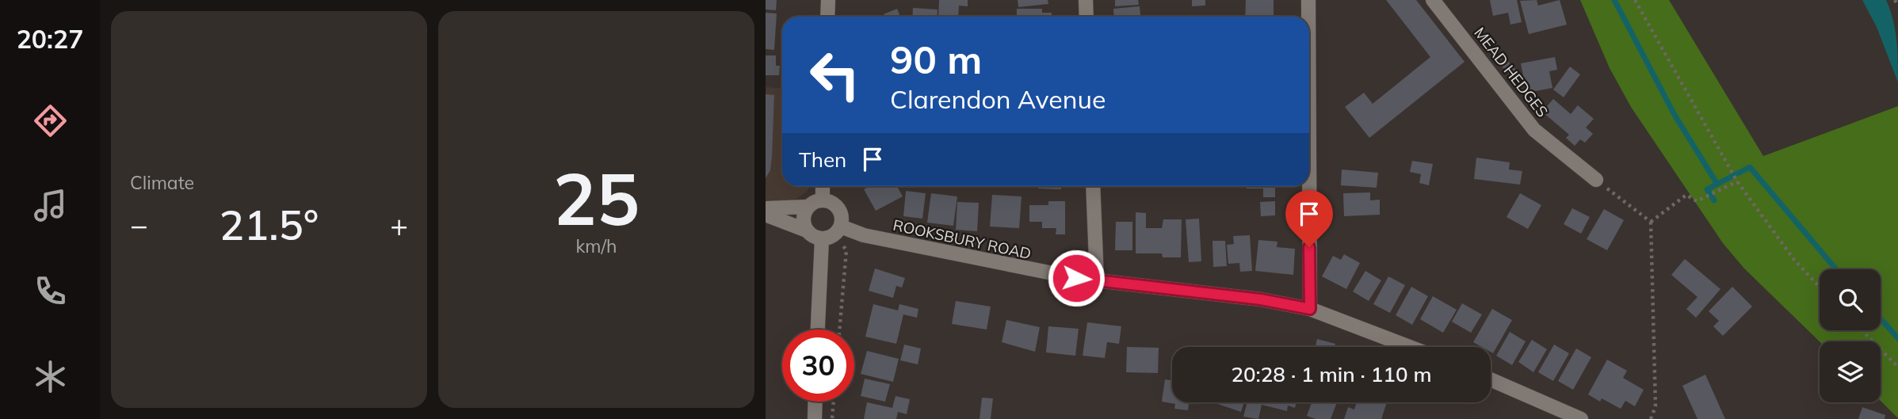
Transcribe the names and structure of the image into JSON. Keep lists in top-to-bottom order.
{
  "streets": {
    "street": ["MEAD HEDGES", "ROOKSBURY ROAD"]
  },
  "page": {
    "tabs": "20:27",
    "tile": [
      "Climate",
      ["25", "km/h"]
    ],
    "turn": ["90 m", "Clarendon Avenue"],
    "then": "Then",
    "heat": ["−", "21.5°", "+"],
    "limit": "30",
    "trip": "20:28 · 1 min · 110 m"
  }
}
